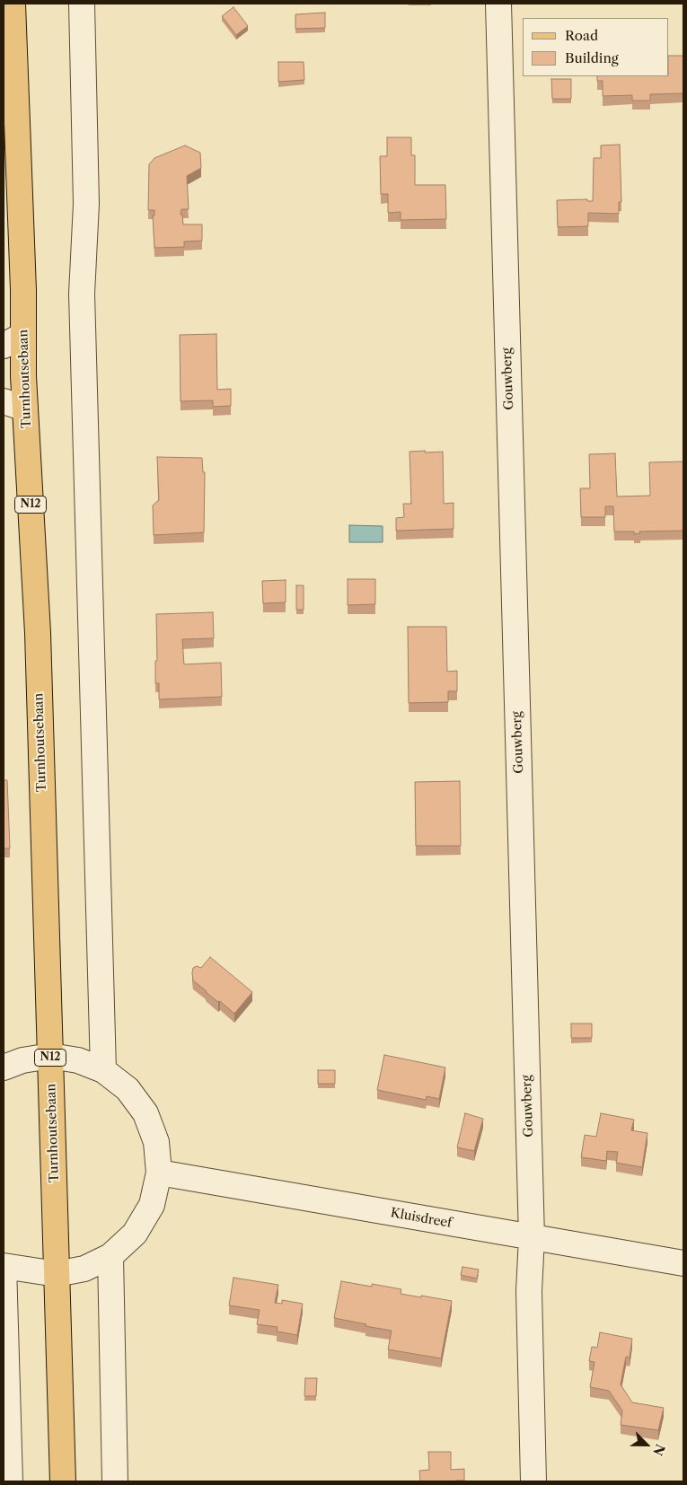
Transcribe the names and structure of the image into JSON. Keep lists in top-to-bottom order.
{
  "streets": {
    "main road": ["Turnhoutsebaan", "N12"],
    "street": ["Gouwberg", "Kluisdreef"]
  },
  "crossings": [
    ["Gouwberg", "Kluisdreef"]
  ],
  "legend": ["Road", "Building"],
  "north": "bottom right"
}
